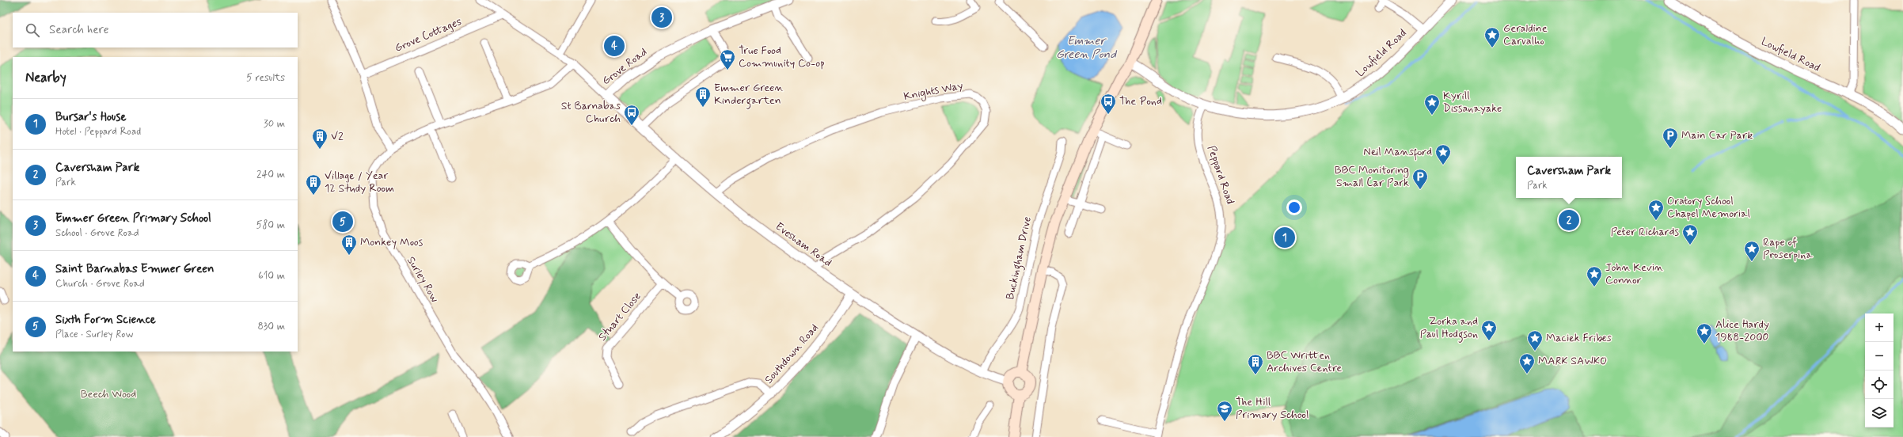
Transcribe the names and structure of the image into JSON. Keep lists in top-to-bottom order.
{
  "streets": {
    "street": [
      "Grove Cottages",
      "Lowfield Road",
      "Grove Road",
      "Knights Way",
      "Peppard Road",
      "Evesham Road",
      "Buckingham Drive",
      "Surley Row",
      "Stuart Close",
      "Southdown Road"
    ]
  },
  "crossings": [
    ["Grove Cottages", "Grove Road"],
    ["Lowfield Road", "Peppard Road"],
    ["Grove Road", "Evesham Road"],
    ["Knights Way", "Evesham Road"],
    ["Evesham Road", "Buckingham Drive"],
    ["Evesham Road", "Southdown Road"]
  ],
  "water": ["Emmer Green Pond"],
  "parks": ["Beech Wood"],
  "places": {
    "place": [
      "Geraldine Carvalho",
      "Kyrill Dissanayake",
      "Neil Mansford",
      "Oratory School Chapel Memorial",
      "Peter Richards",
      "Rape of Proserpina",
      "John Kevin Connor",
      "Zorka and Paul Hodgson",
      "Alice Hardy 1988-2000",
      "Maciek Fribes",
      "MARK SAWKO"
    ],
    "supermarket": ["True Food Community Co-op"],
    "building": [
      "Emmer Green Kindergarten",
      "V2",
      "Village / Year 12 Study Room",
      "Monkey Moos",
      "BBC Written Archives Centre"
    ],
    "bus stop": ["The Pond", "St Barnabas Church"],
    "parking": ["Main Car Park", "BBC Monitoring Small Car Park"],
    "school or university": ["The Hill Primary School"]
  },
  "page": {
    "pins": [
      "3",
      "4",
      "2",
      "5",
      "1"
    ],
    "search": "Search here",
    "heading": ["Nearby", "5 results"],
    "list": [
      {
        "mark": "1",
        "name": "Bursar's House",
        "note": "Hotel · Peppard Road",
        "value": "30 m"
      },
      {
        "mark": "2",
        "name": "Caversham Park",
        "note": "Park",
        "value": "240 m"
      },
      {
        "mark": "3",
        "name": "Emmer Green Primary School",
        "note": "School · Grove Road",
        "value": "580 m"
      },
      {
        "mark": "4",
        "name": "Saint Barnabas Emmer Green",
        "note": "Church · Grove Road",
        "value": "610 m"
      },
      {
        "mark": "5",
        "name": "Sixth Form Science",
        "note": "Place · Surley Row",
        "value": "830 m"
      }
    ],
    "popup": ["Caversham Park", "Park"],
    "map_buttons": ["+", "−"]
  }
}
